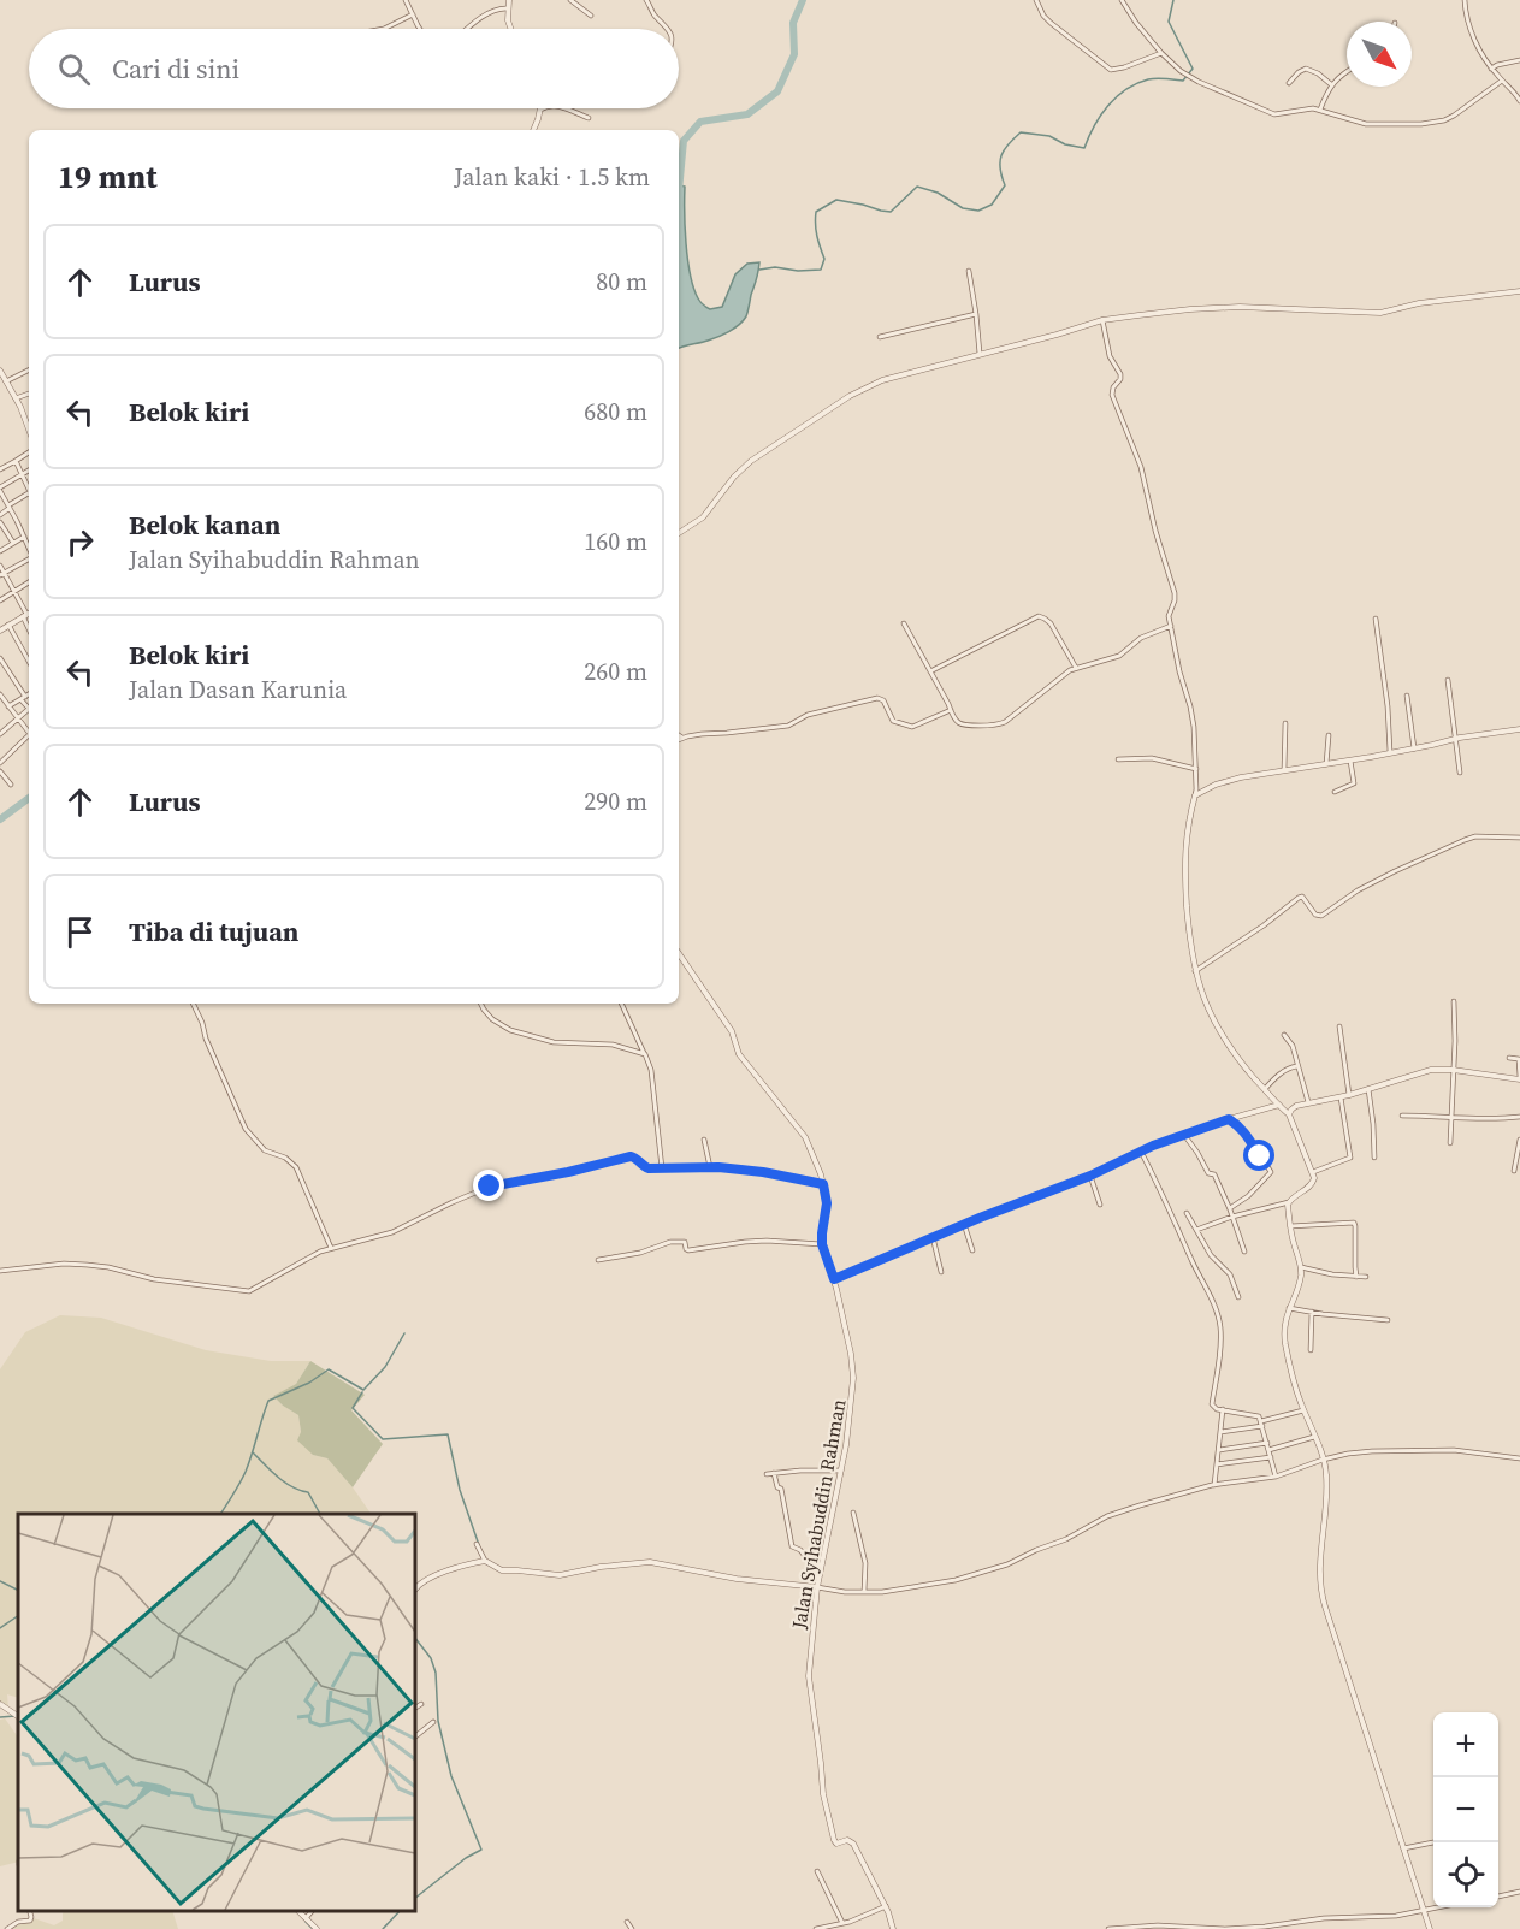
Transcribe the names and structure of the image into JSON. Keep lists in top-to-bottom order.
{
  "streets": {
    "street": ["Jalan Syihabuddin Rahman"]
  },
  "north": "bottom right",
  "page": {
    "search": "Cari di sini",
    "heading": ["19 mnt", "Jalan kaki · 1.5 km"],
    "list": [
      ["Lurus", "80 m"],
      ["Belok kiri", "680 m"],
      ["Belok kanan", "Jalan Syihabuddin Rahman", "160 m"],
      ["Belok kiri", "Jalan Dasan Karunia", "260 m"],
      ["Lurus", "290 m"],
      "Tiba di tujuan"
    ],
    "map_buttons": ["+", "−"]
  }
}
